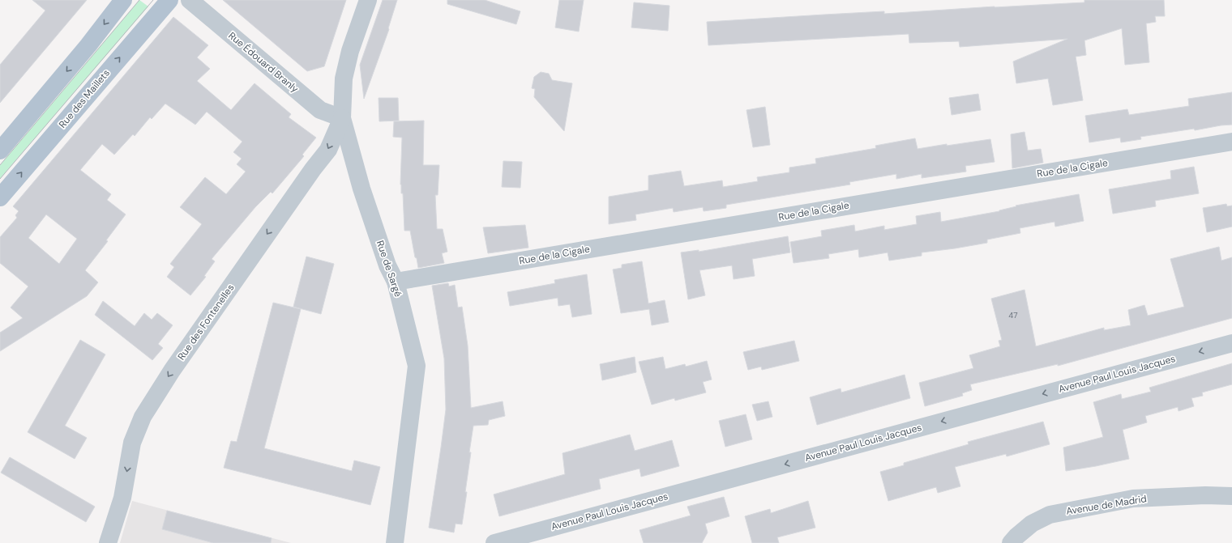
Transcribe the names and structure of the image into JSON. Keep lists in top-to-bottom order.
{
  "streets": {
    "main road": ["Rue des Maillets"],
    "street": [
      "Rue Édouard Branly",
      "Rue de la Cigale",
      "Rue de Sargé",
      "Rue des Fontenelles",
      "Avenue Paul Louis Jacques",
      "Avenue de Madrid"
    ]
  },
  "crossings": [
    ["Rue Édouard Branly", "Rue de Sargé"],
    ["Rue Édouard Branly", "Rue des Fontenelles"],
    ["Rue de la Cigale", "Rue de Sargé"],
    ["Rue de Sargé", "Rue des Fontenelles"]
  ],
  "one_way": ["Rue des Fontenelles", "Avenue Paul Louis Jacques"],
  "house_numbers": ["47"]
}
